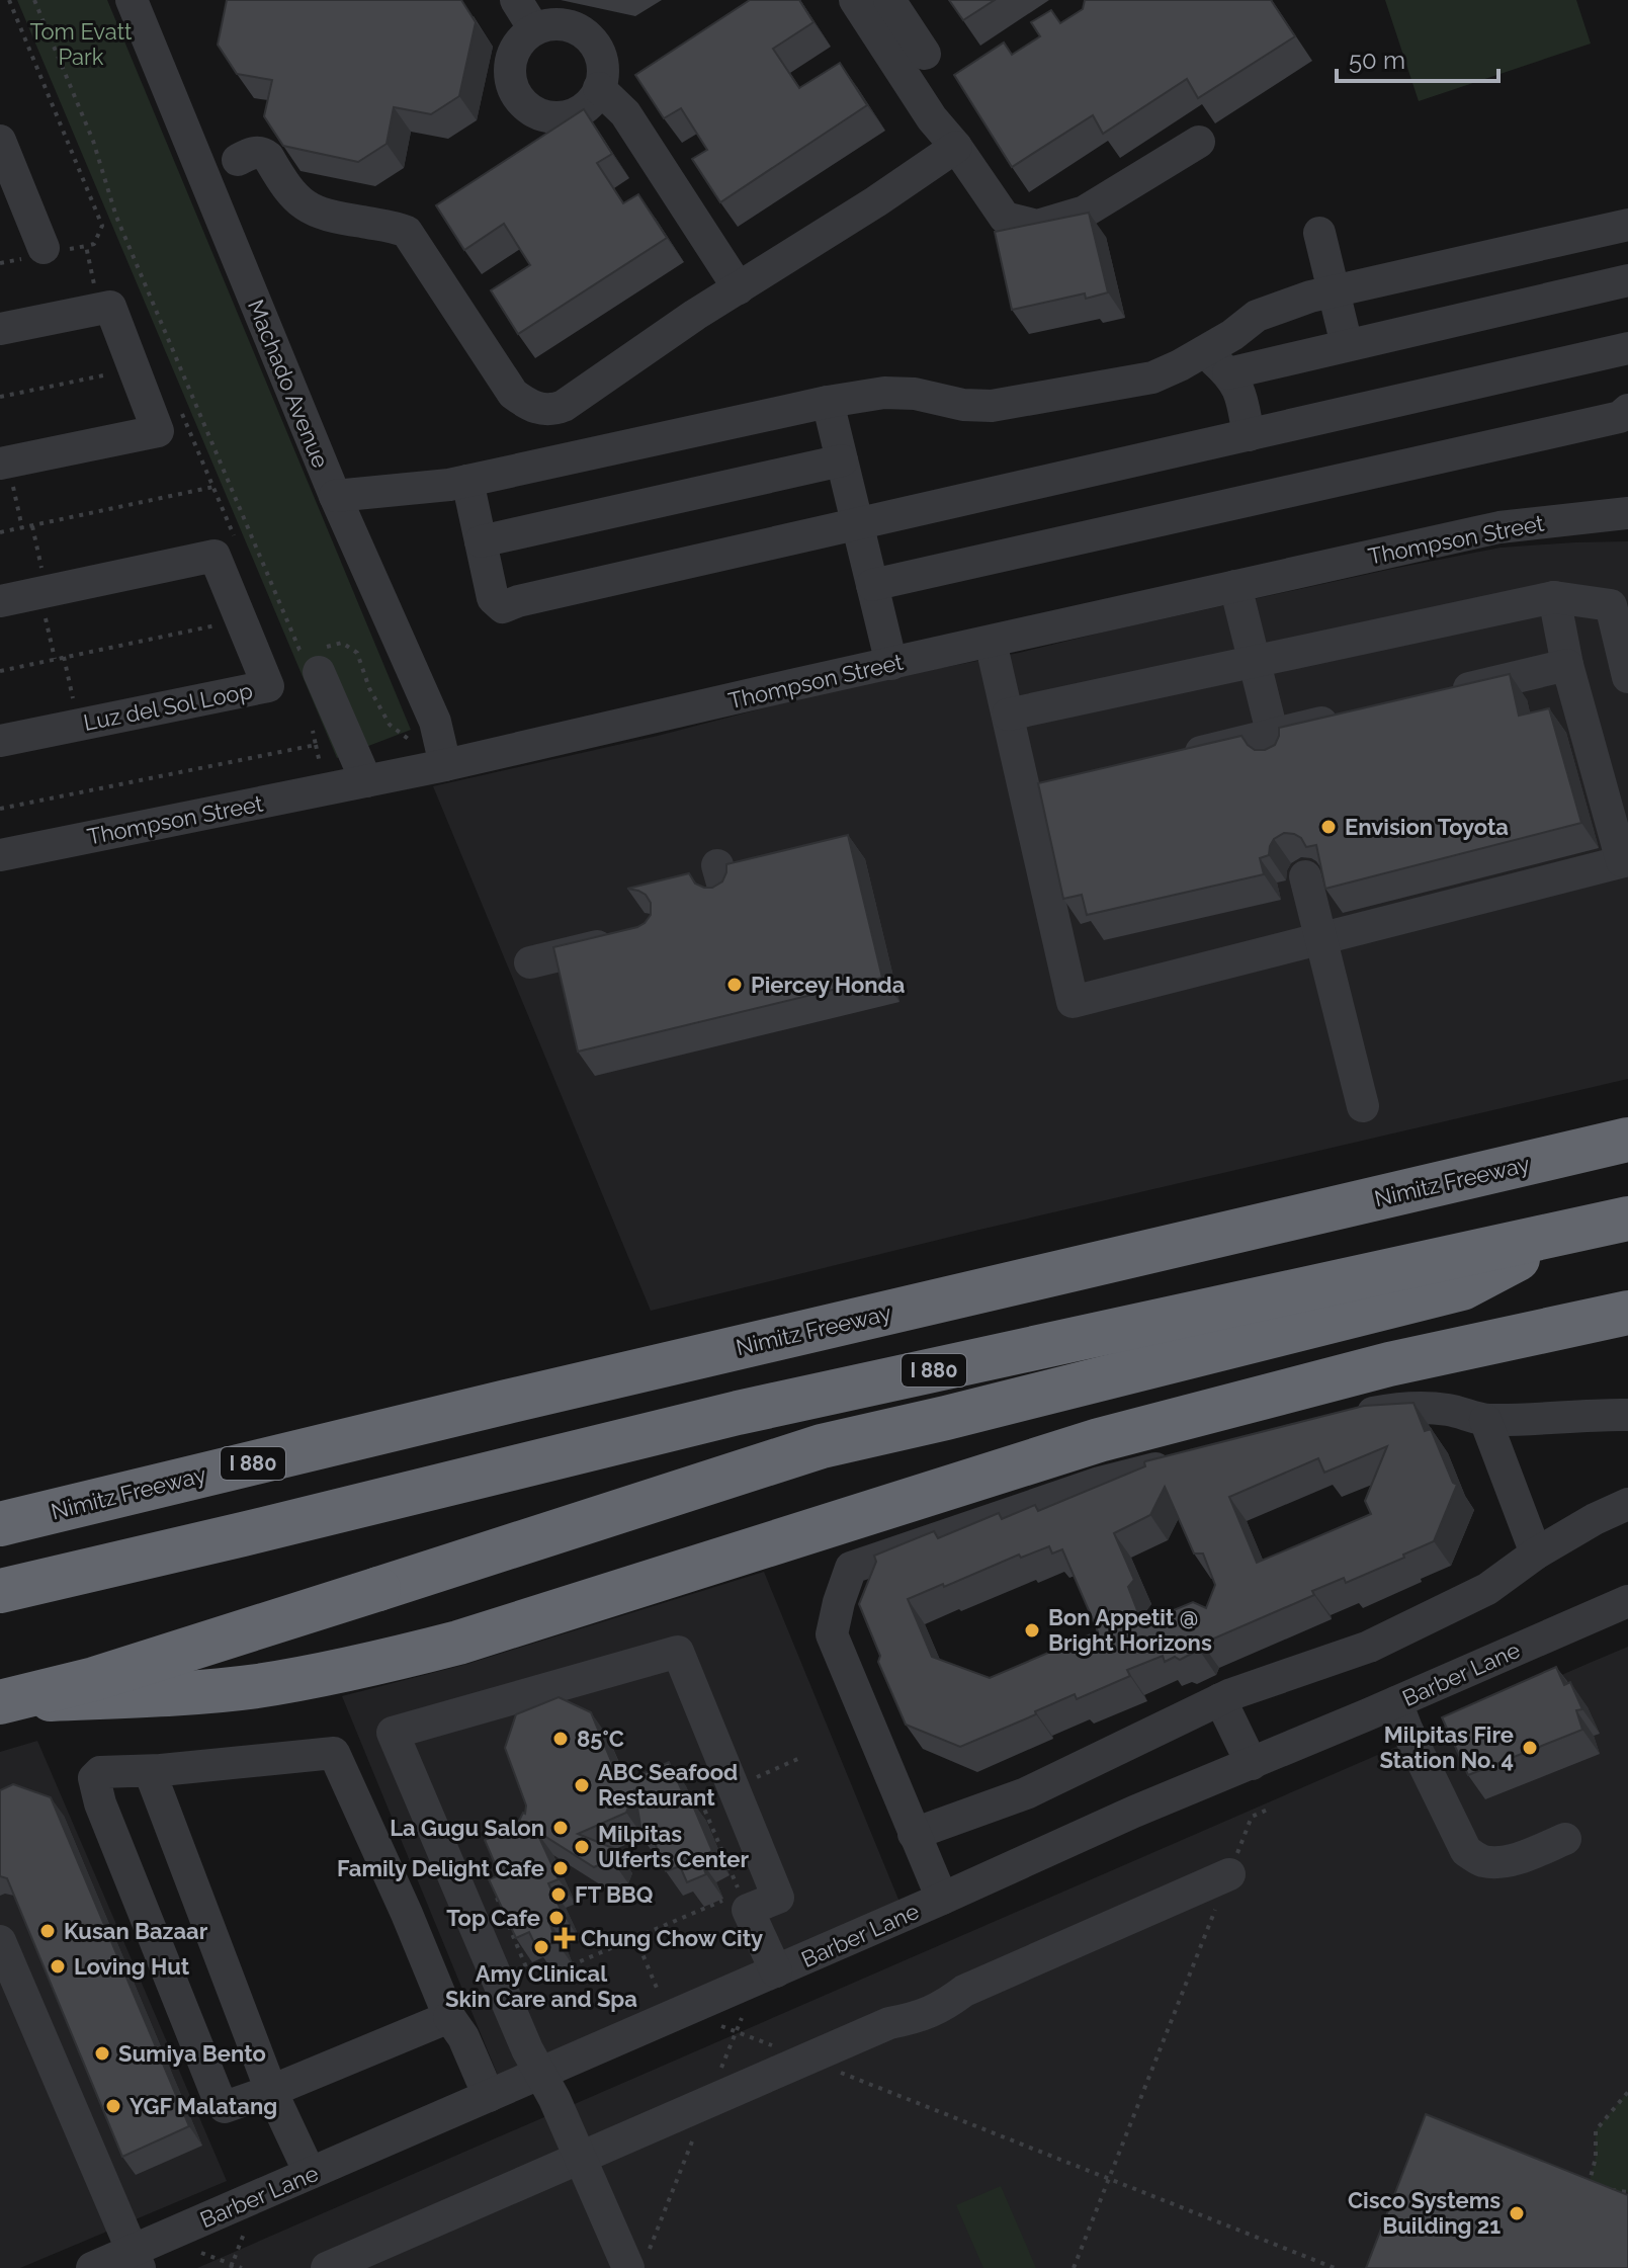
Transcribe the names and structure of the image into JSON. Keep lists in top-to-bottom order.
{
  "streets": {
    "highway": ["Nimitz Freeway", "I 880"],
    "street": [
      "Machado Avenue",
      "Thompson Street",
      "Luz del Sol Loop",
      "Barber Lane"
    ]
  },
  "crossings": [
    ["Machado Avenue", "Thompson Street"]
  ],
  "parks": ["Tom Evatt Park"],
  "places": {
    "other": [
      "Envision Toyota",
      "Piercey Honda",
      "Bon Appetit @ Bright Horizons",
      "85°C",
      "Milpitas Fire Station No. 4",
      "ABC Seafood Restaurant",
      "La Gugu Salon",
      "Milpitas Ulferts Center",
      "Family Delight Cafe",
      "FT BBQ",
      "Top Cafe",
      "Kusan Bazaar",
      "Amy Clinical Skin Care and Spa",
      "Loving Hut",
      "Sumiya Bento",
      "YGF Malatang",
      "Cisco Systems Building 21"
    ],
    "health": ["Chung Chow City"]
  },
  "scale_bar": "50 m"
}
